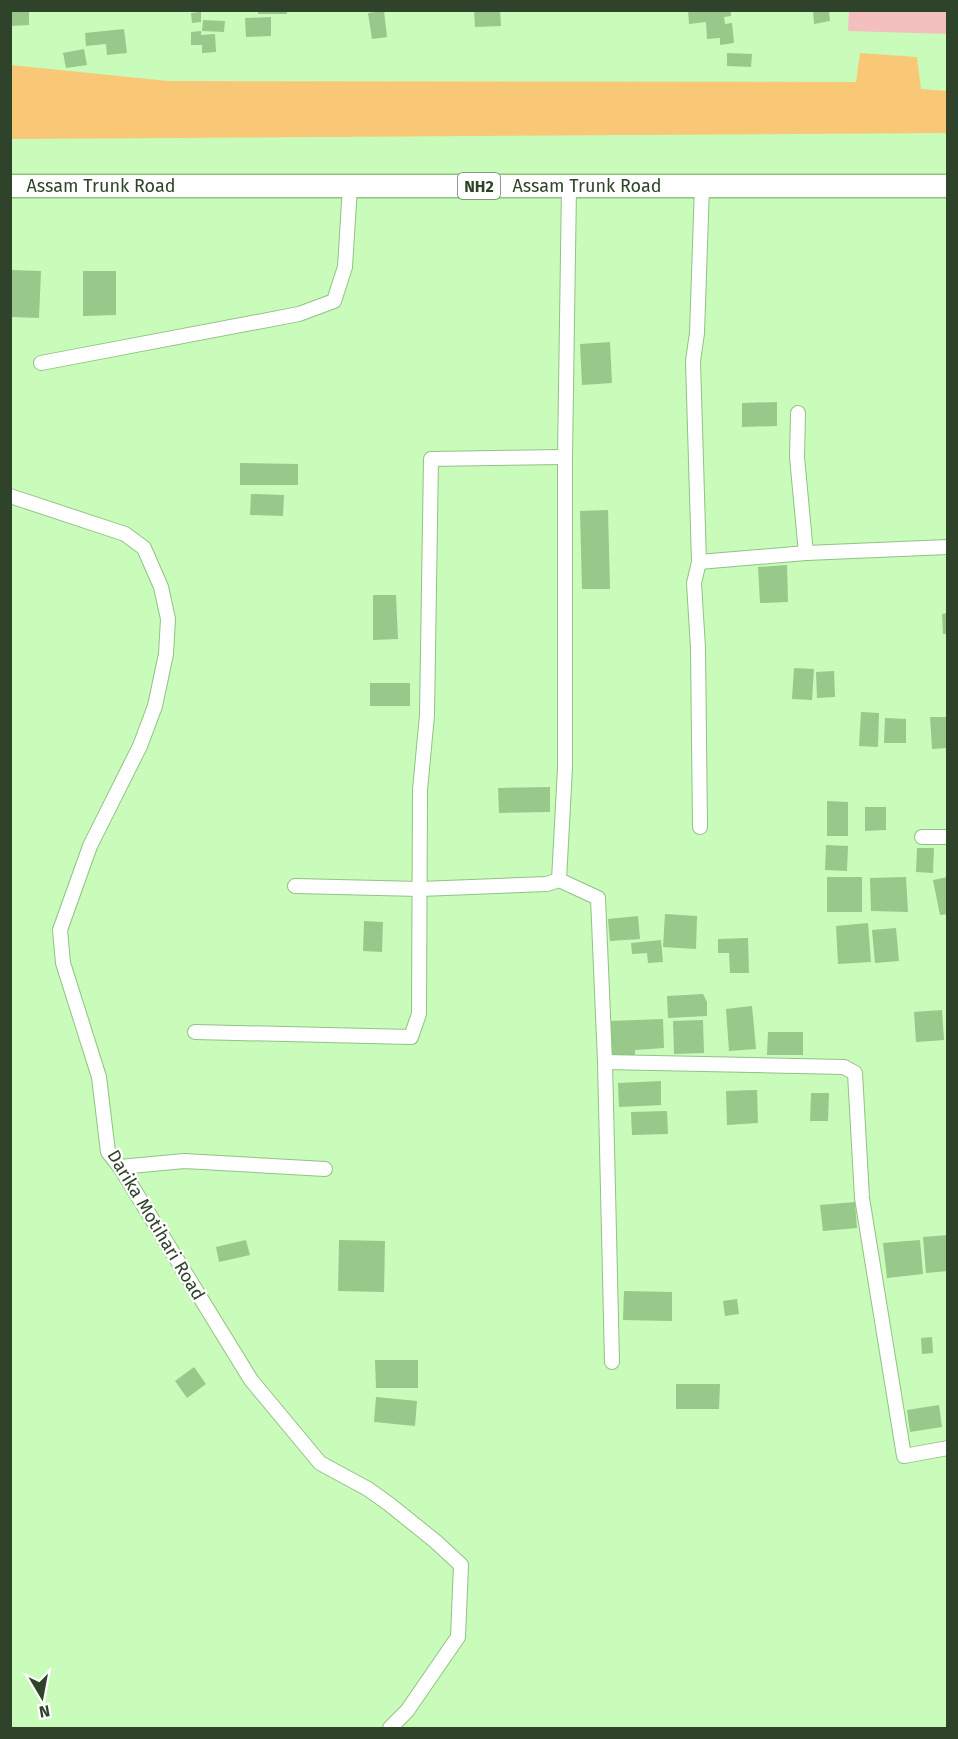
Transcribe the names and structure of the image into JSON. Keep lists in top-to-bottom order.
{
  "streets": {
    "highway": ["Assam Trunk Road", "NH2"],
    "street": ["Darika Motihari Road"]
  },
  "north": "bottom"
}
